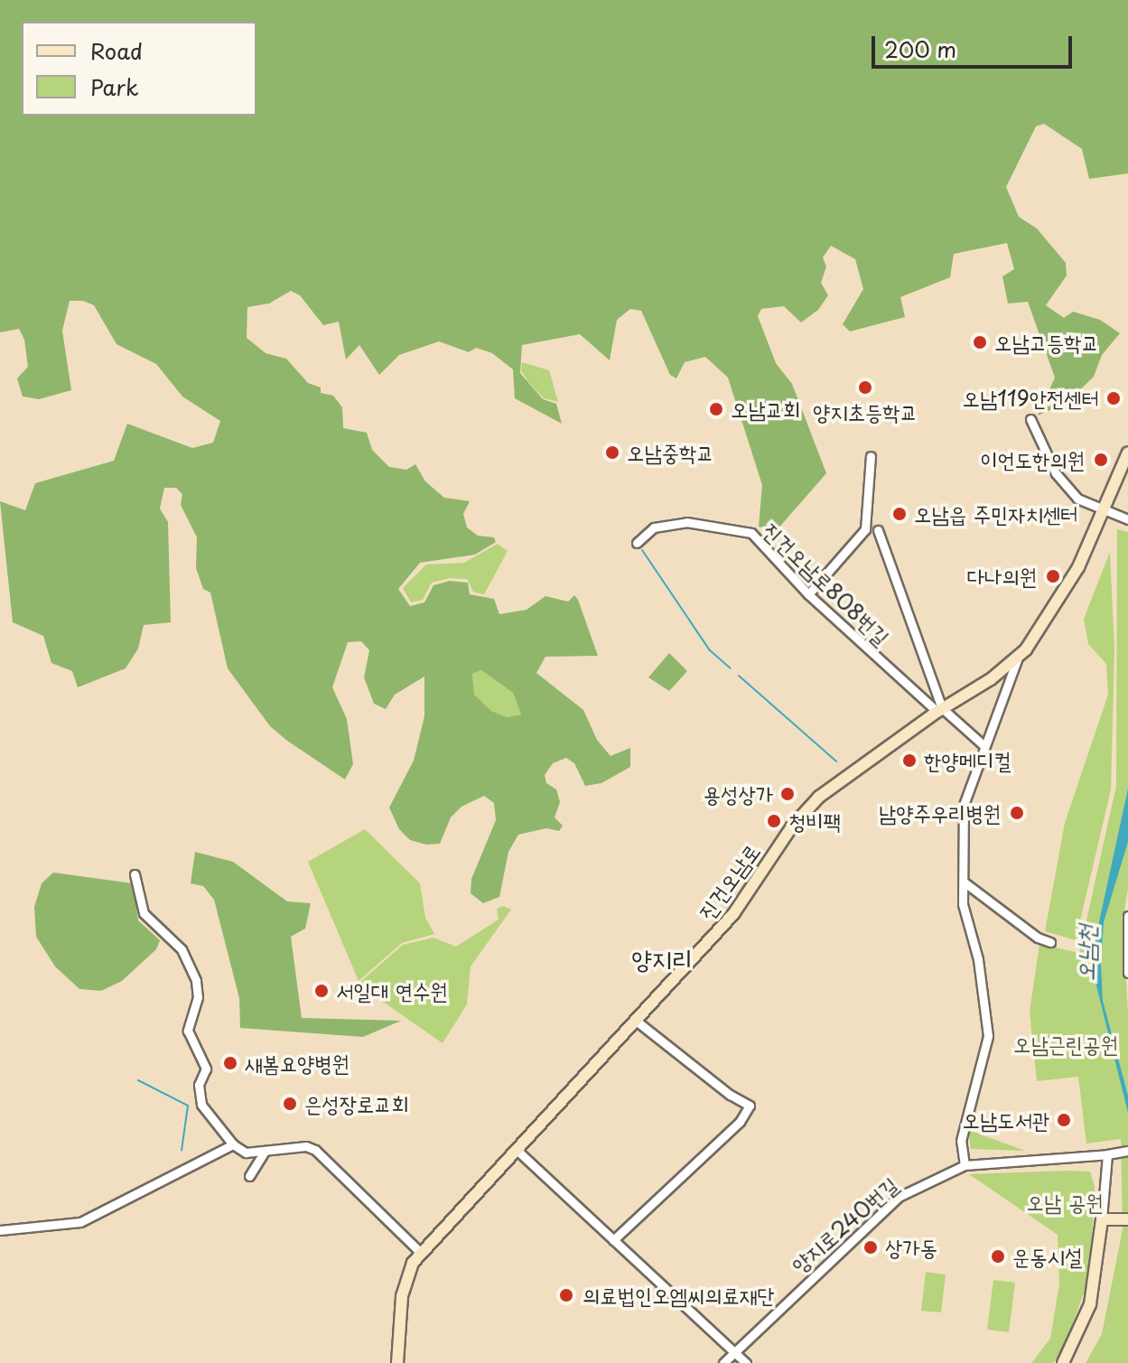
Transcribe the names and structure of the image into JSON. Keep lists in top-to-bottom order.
{
  "streets": {
    "main road": ["진건오남로"],
    "street": ["진건오남로808번길", "양지로240번길"]
  },
  "crossings": [
    ["진건오남로808번길", "진건오남로"]
  ],
  "districts": ["양지리"],
  "water": ["오남천"],
  "parks": ["오남근린공원", "오남 공원"],
  "places": [
    "오남고등학교",
    "양지초등학교",
    "오남119안전센터",
    "오남교회",
    "오남중학교",
    "이언도한의원",
    "오남읍 주민자치센터",
    "다나의원",
    "한양메디컬",
    "용성상가",
    "남양주우리병원",
    "청비팩",
    "서일대 연수원",
    "새봄요양병원",
    "은성장로교회",
    "오남도서관",
    "상가동",
    "운동시설",
    "의료법인오엠씨의료재단"
  ],
  "legend": ["Road", "Park"],
  "scale_bar": "200 m"
}
